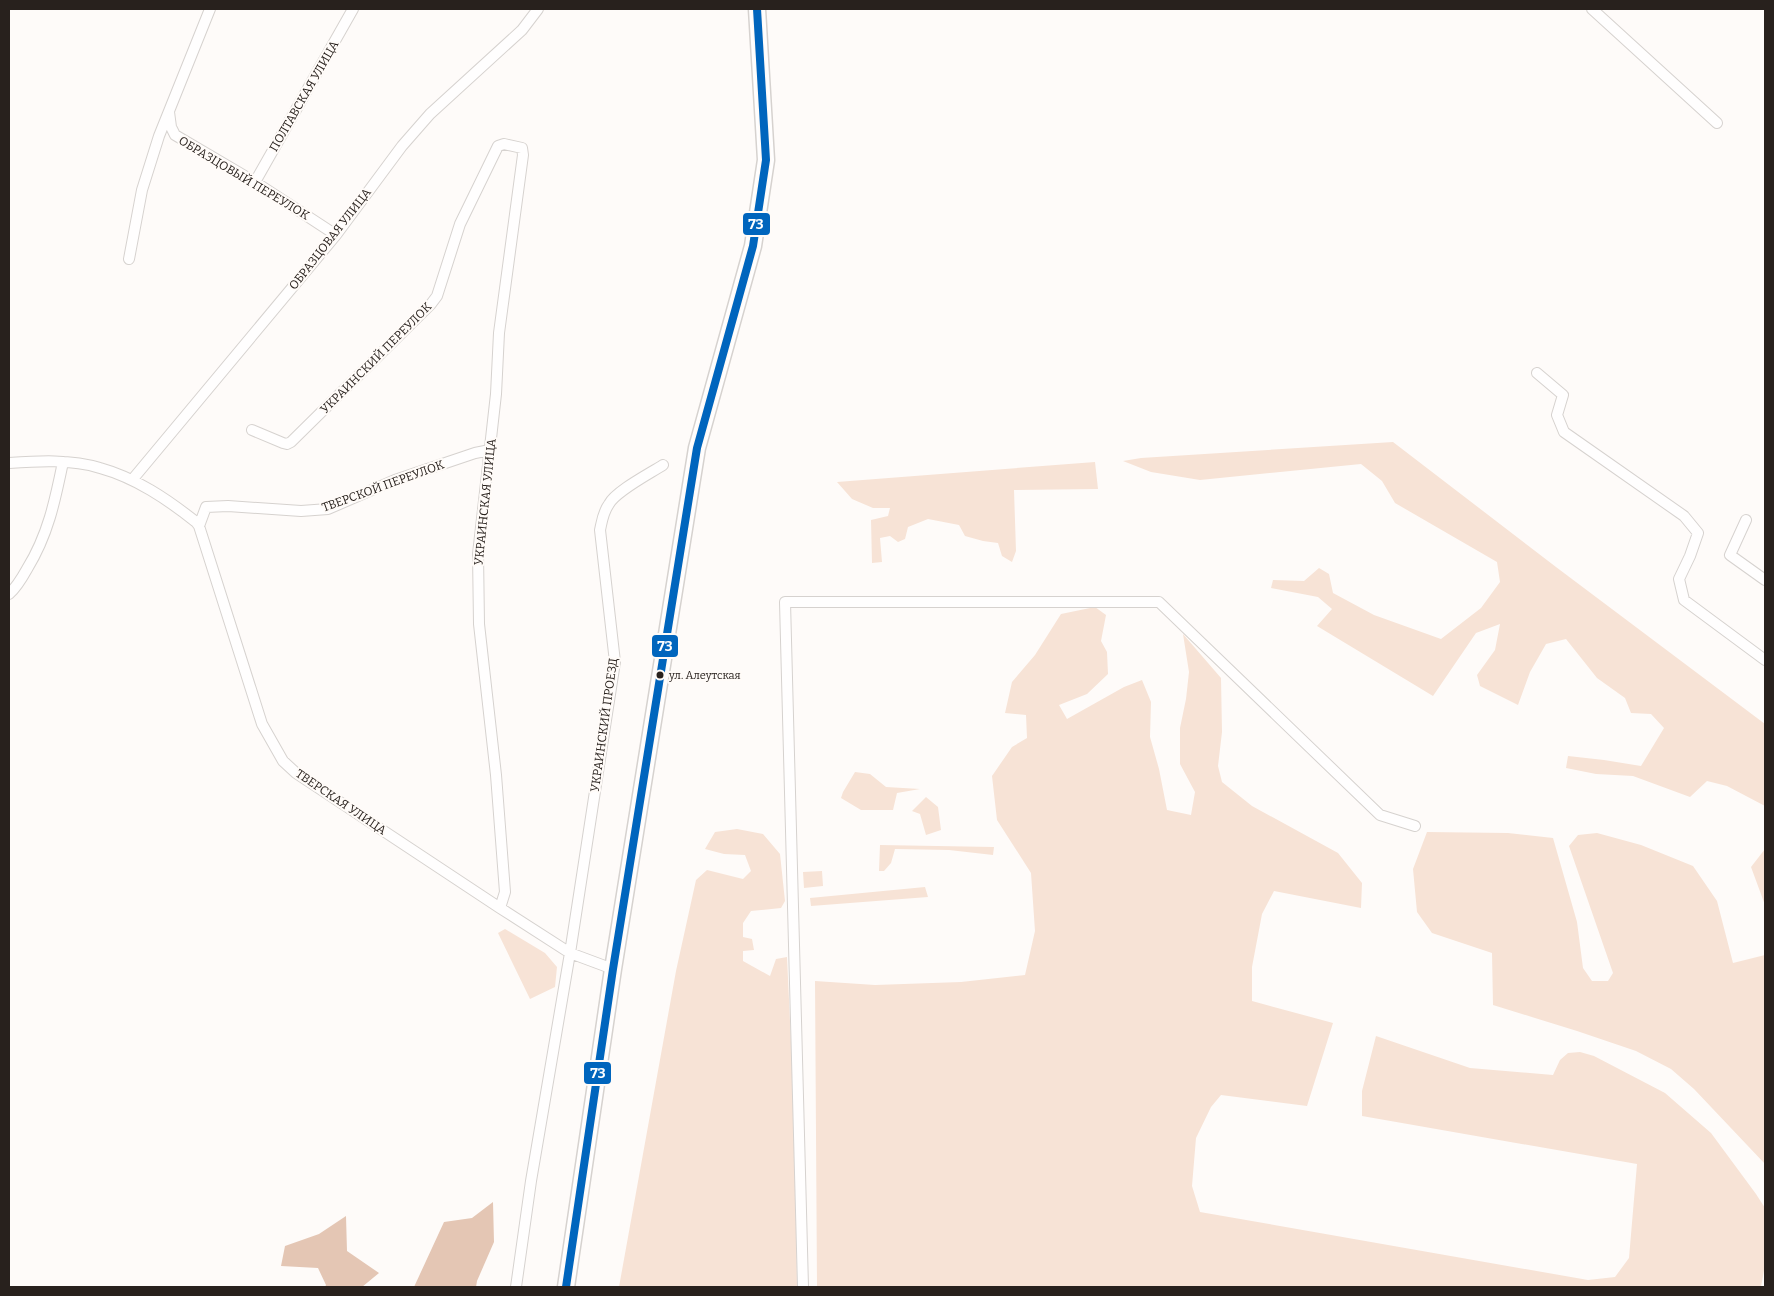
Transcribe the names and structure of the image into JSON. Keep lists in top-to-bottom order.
{
  "streets": {
    "street": [
      "ПОЛТАВСКАЯ УЛИЦА",
      "ОБРАЗЦОВЫЙ ПЕРЕУЛОК",
      "ОБРАЗЦОВАЯ УЛИЦА",
      "УКРАИНСКИЙ ПЕРЕУЛОК",
      "ТВЕРСКОЙ ПЕРЕУЛОК",
      "УКРАИНСКАЯ УЛИЦА",
      "УКРАИНСКИЙ ПРОЕЗД",
      "ТВЕРСКАЯ УЛИЦА"
    ]
  },
  "crossings": [
    ["ПОЛТАВСКАЯ УЛИЦА", "ОБРАЗЦОВЫЙ ПЕРЕУЛОК"],
    ["ОБРАЗЦОВЫЙ ПЕРЕУЛОК", "ОБРАЗЦОВАЯ УЛИЦА"],
    ["УКРАИНСКИЙ ПЕРЕУЛОК", "УКРАИНСКАЯ УЛИЦА"],
    ["ТВЕРСКОЙ ПЕРЕУЛОК", "УКРАИНСКАЯ УЛИЦА"],
    ["ТВЕРСКОЙ ПЕРЕУЛОК", "ТВЕРСКАЯ УЛИЦА"],
    ["УКРАИНСКАЯ УЛИЦА", "ТВЕРСКАЯ УЛИЦА"],
    ["УКРАИНСКИЙ ПРОЕЗД", "ТВЕРСКАЯ УЛИЦА"]
  ],
  "places": ["ул. Алеутская"],
  "lines": ["transit line 73"]
}
